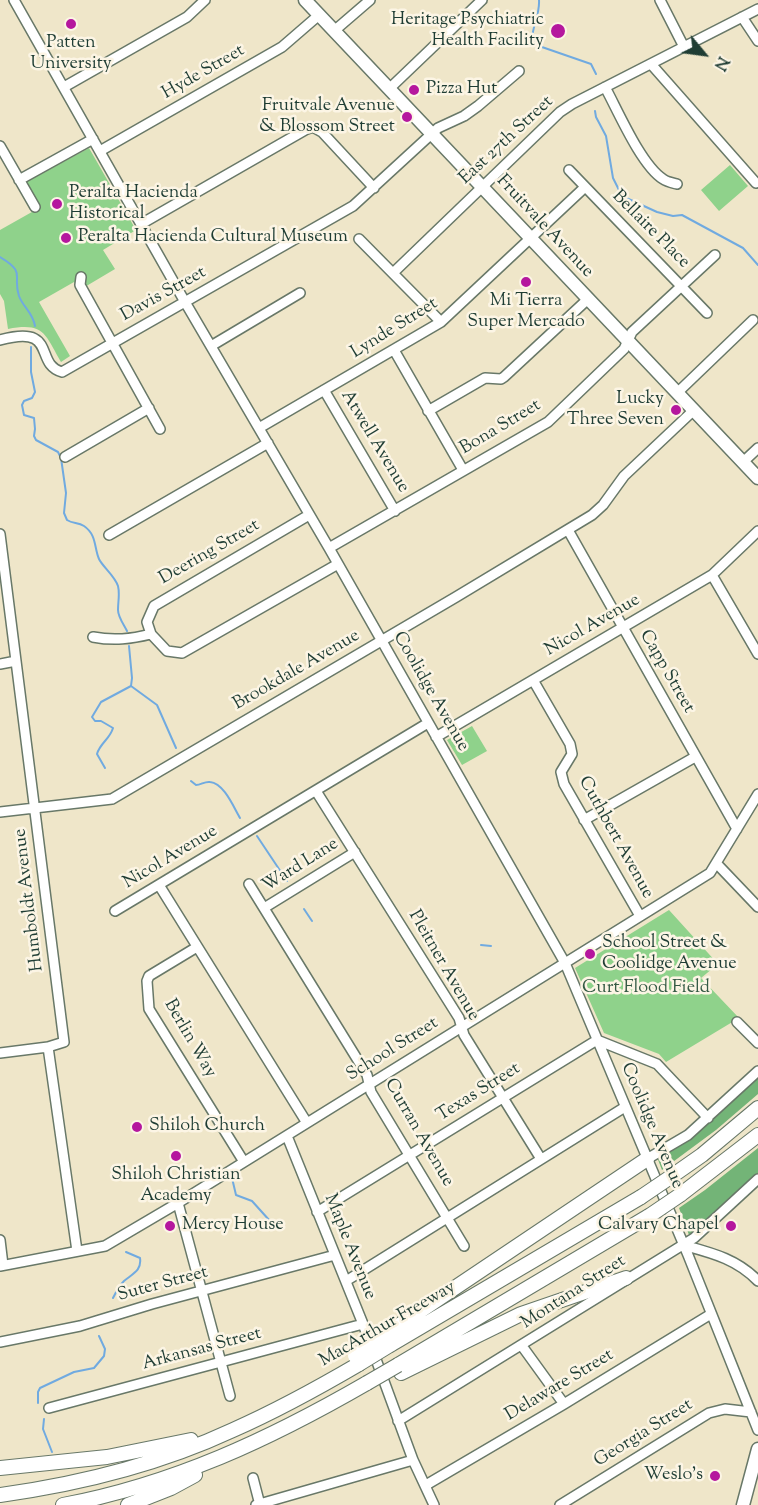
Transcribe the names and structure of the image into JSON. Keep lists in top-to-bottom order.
{
  "streets": {
    "highway": ["MacArthur Freeway"],
    "main road": ["Fruitvale Avenue"],
    "street": [
      "Hyde Street",
      "East 27th Street",
      "Bellaire Place",
      "Davis Street",
      "Lynde Street",
      "Bona Street",
      "Atwell Avenue",
      "Deering Street",
      "Nicol Avenue",
      "Brookdale Avenue",
      "Capp Street",
      "Coolidge Avenue",
      "Cuthbert Avenue",
      "Ward Lane",
      "Humboldt Avenue",
      "Pleitner Avenue",
      "Berlin Way",
      "School Street",
      "Texas Street",
      "Curran Avenue",
      "Maple Avenue",
      "Suter Street",
      "Montana Street",
      "Arkansas Street",
      "Delaware Street",
      "Georgia Street"
    ]
  },
  "crossings": [
    ["Hyde Street", "Fruitvale Avenue"],
    ["Hyde Street", "Coolidge Avenue"],
    ["East 27th Street", "Fruitvale Avenue"],
    ["Fruitvale Avenue", "Davis Street"],
    ["Fruitvale Avenue", "Lynde Street"],
    ["Fruitvale Avenue", "Bona Street"],
    ["Fruitvale Avenue", "Brookdale Avenue"],
    ["Bellaire Place", "Lynde Street"],
    ["Bellaire Place", "Bona Street"],
    ["Davis Street", "Coolidge Avenue"],
    ["Lynde Street", "Atwell Avenue"],
    ["Lynde Street", "Coolidge Avenue"],
    ["Bona Street", "Atwell Avenue"],
    ["Bona Street", "Coolidge Avenue"],
    ["Deering Street", "Coolidge Avenue"],
    ["Nicol Avenue", "Capp Street"],
    ["Nicol Avenue", "Coolidge Avenue"],
    ["Nicol Avenue", "Cuthbert Avenue"],
    ["Nicol Avenue", "Pleitner Avenue"],
    ["Brookdale Avenue", "Capp Street"],
    ["Brookdale Avenue", "Coolidge Avenue"],
    ["Brookdale Avenue", "Humboldt Avenue"],
    ["Capp Street", "School Street"],
    ["Coolidge Avenue", "School Street"],
    ["Coolidge Avenue", "Texas Street"],
    ["Coolidge Avenue", "Montana Street"],
    ["Coolidge Avenue", "Delaware Street"],
    ["Coolidge Avenue", "Georgia Street"],
    ["Cuthbert Avenue", "School Street"],
    ["Ward Lane", "Pleitner Avenue"],
    ["Ward Lane", "Curran Avenue"],
    ["Pleitner Avenue", "School Street"],
    ["Pleitner Avenue", "Texas Street"],
    ["Berlin Way", "School Street"],
    ["School Street", "Curran Avenue"],
    ["School Street", "Maple Avenue"],
    ["Texas Street", "Curran Avenue"],
    ["Texas Street", "Maple Avenue"],
    ["Maple Avenue", "Suter Street"],
    ["Maple Avenue", "Montana Street"],
    ["Maple Avenue", "Arkansas Street"],
    ["Maple Avenue", "Delaware Street"]
  ],
  "parks": ["Curt Flood Field"],
  "places": [
    "Patten University",
    "Heritage Psychiatric Health Facility",
    "Pizza Hut",
    "Fruitvale Avenue & Blossom Street",
    "Peralta Hacienda Historical",
    "Peralta Hacienda Cultural Museum",
    "Mi Tierra Super Mercado",
    "Lucky Three Seven",
    "School Street & Coolidge Avenue",
    "Shiloh Church",
    "Shiloh Christian Academy",
    "Mercy House",
    "Calvary Chapel",
    "Weslo's"
  ],
  "north": "bottom right"
}
